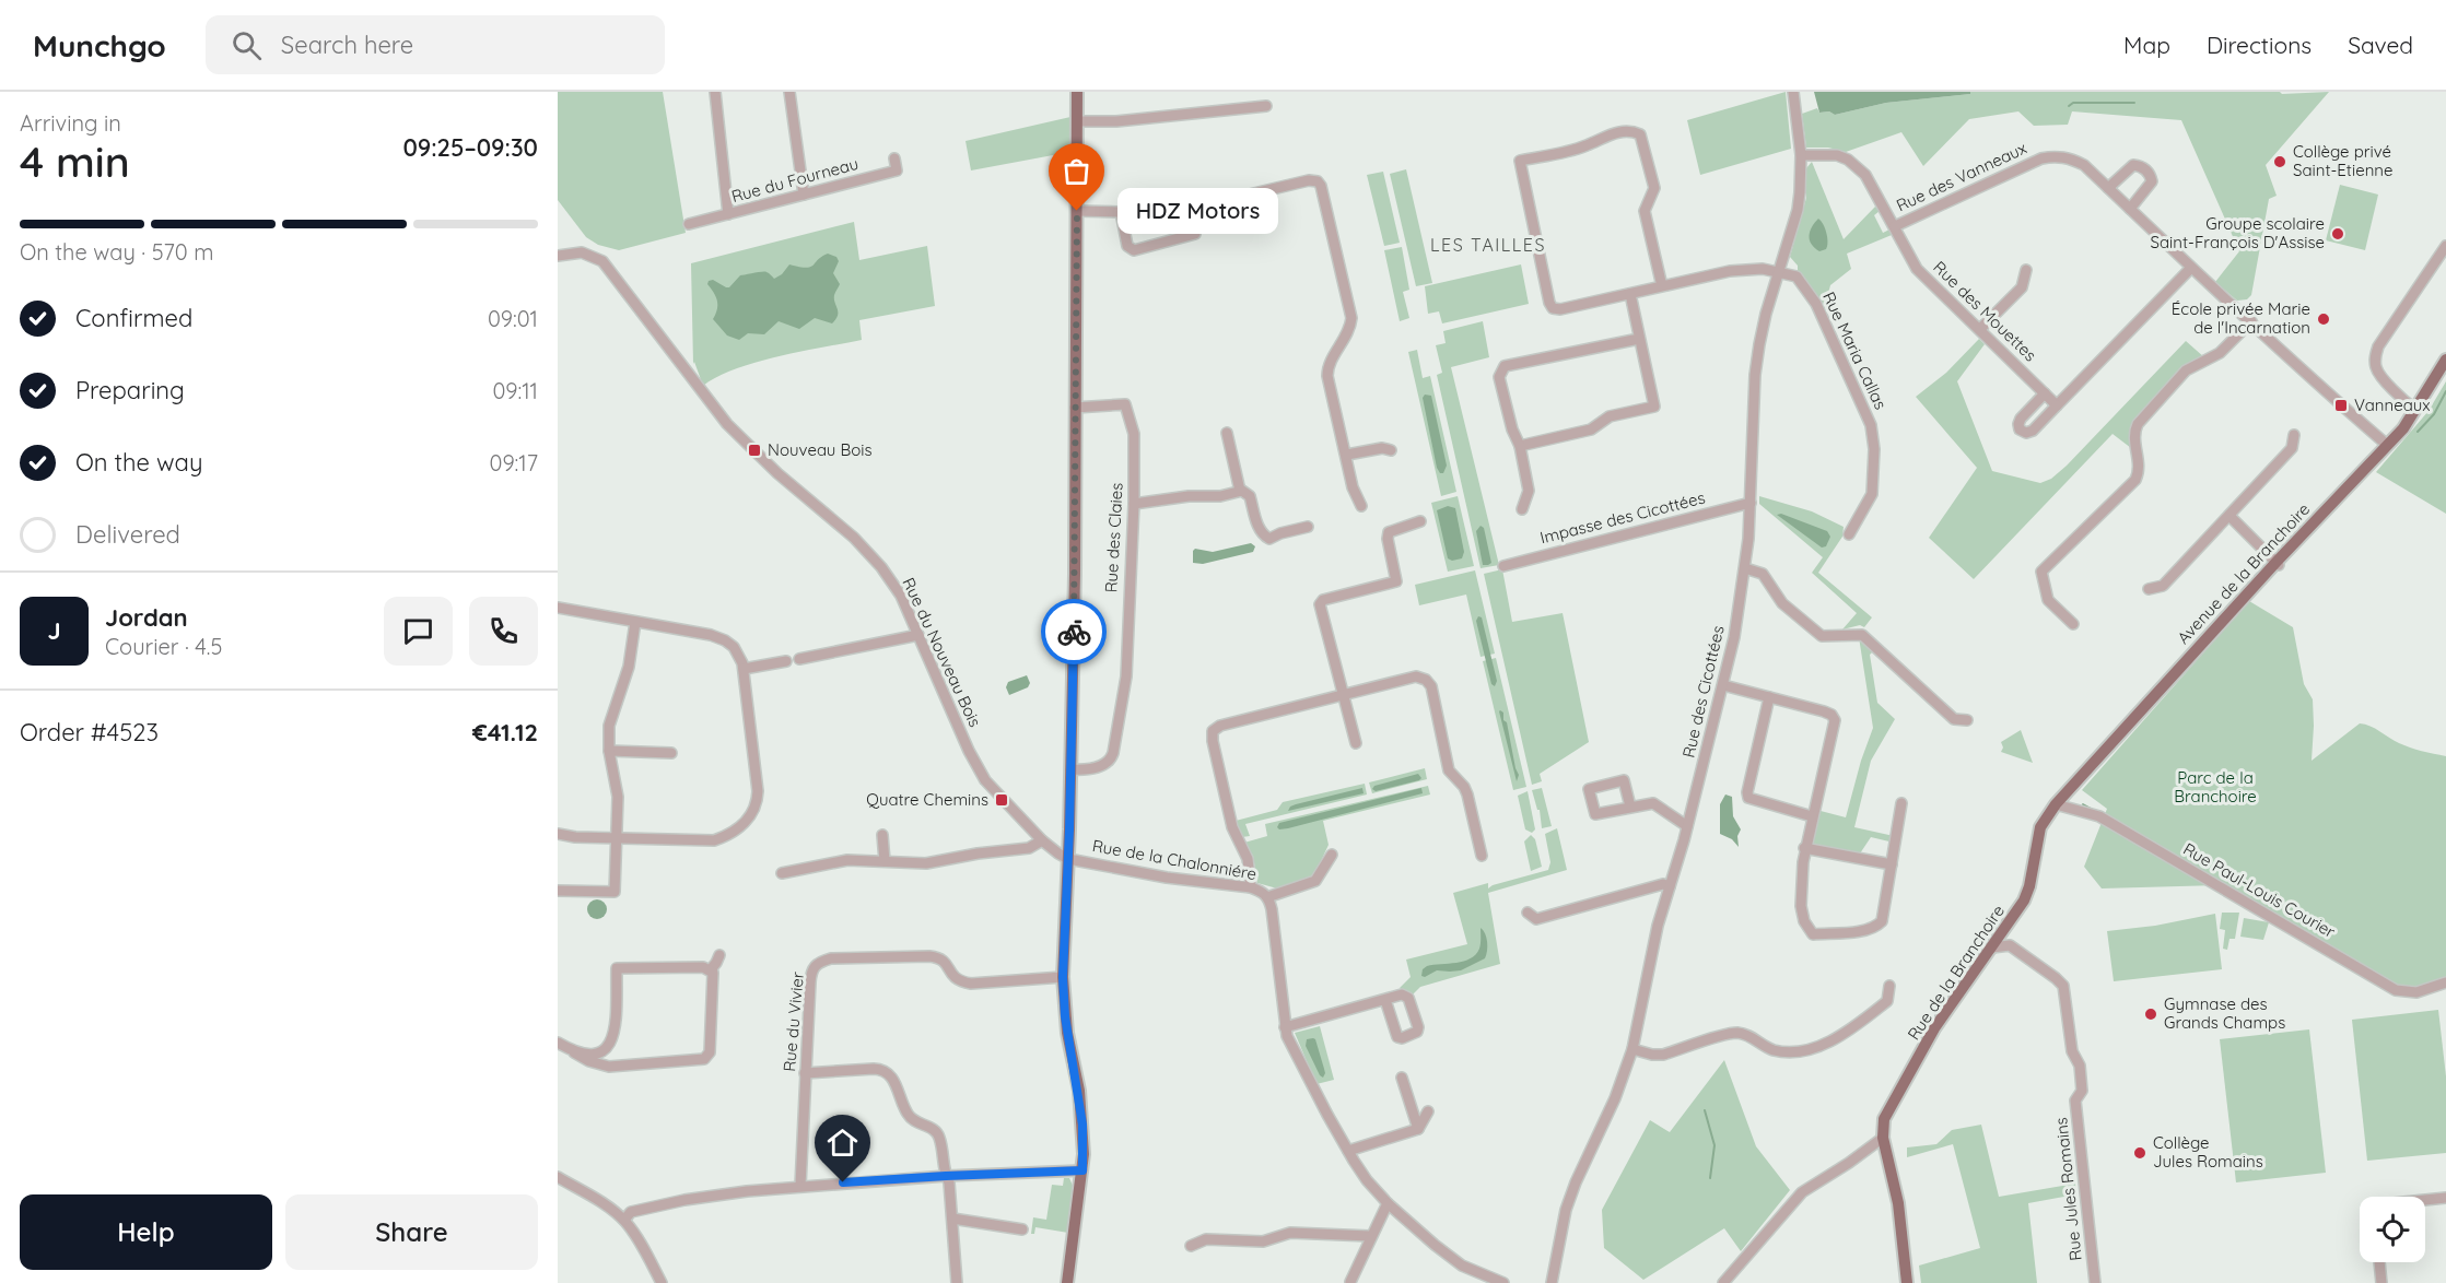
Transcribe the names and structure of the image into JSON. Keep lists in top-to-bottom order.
{
  "streets": {
    "main road": ["Avenue de la Branchoire", "Rue de la Branchoire"],
    "street": [
      "Rue des Vanneaux",
      "Rue du Fourneau",
      "Rue des Mouettes",
      "Rue Maria Callas",
      "Impasse des Cicottées",
      "Rue des Claies",
      "Rue du Nouveau Bois",
      "Rue des Cicottées",
      "Rue de la Chalonniére",
      "Rue Paul-Louis Courier",
      "Rue du Vivier",
      "Rue Jules Romains"
    ]
  },
  "crossings": [
    ["Rue des Vanneaux", "Rue des Mouettes"],
    ["Rue des Vanneaux", "Avenue de la Branchoire"],
    ["Rue des Mouettes", "Rue des Cicottées"],
    ["Rue Maria Callas", "Rue des Cicottées"],
    ["Impasse des Cicottées", "Rue des Cicottées"],
    ["Avenue de la Branchoire", "Rue Paul-Louis Courier"],
    ["Avenue de la Branchoire", "Rue de la Branchoire"],
    ["Rue du Nouveau Bois", "Rue de la Chalonniére"],
    ["Rue Paul-Louis Courier", "Rue de la Branchoire"],
    ["Rue de la Branchoire", "Rue Jules Romains"]
  ],
  "districts": ["LES TAILLES"],
  "parks": ["Parc de la Branchoire"],
  "places": {
    "other": [
      "Collège privé Saint-Etienne",
      "HDZ Motors",
      "Groupe scolaire Saint-François D'Assise",
      "École privée Marie de l'Incarnation",
      "Gymnase des Grands Champs",
      "Collège Jules Romains"
    ],
    "transit": ["Vanneaux", "Nouveau Bois", "Quatre Chemins"]
  },
  "page": {
    "header": "Munchgo",
    "search": "Search here",
    "nav": ["Map", "Directions", "Saved"],
    "heading": ["4 min", "Arriving in", "09:25–09:30"],
    "panel": [
      "Jordan",
      "Courier · 4.5",
      "Order #4523",
      "€41.12"
    ],
    "bubble": "HDZ Motors",
    "bar": "On the way · 570 m",
    "list": [
      ["Confirmed", "09:01"],
      ["Preparing", "09:11"],
      ["On the way", "09:17"],
      "Delivered"
    ],
    "round": "J",
    "buttons": ["Help", "Share"]
  }
}
